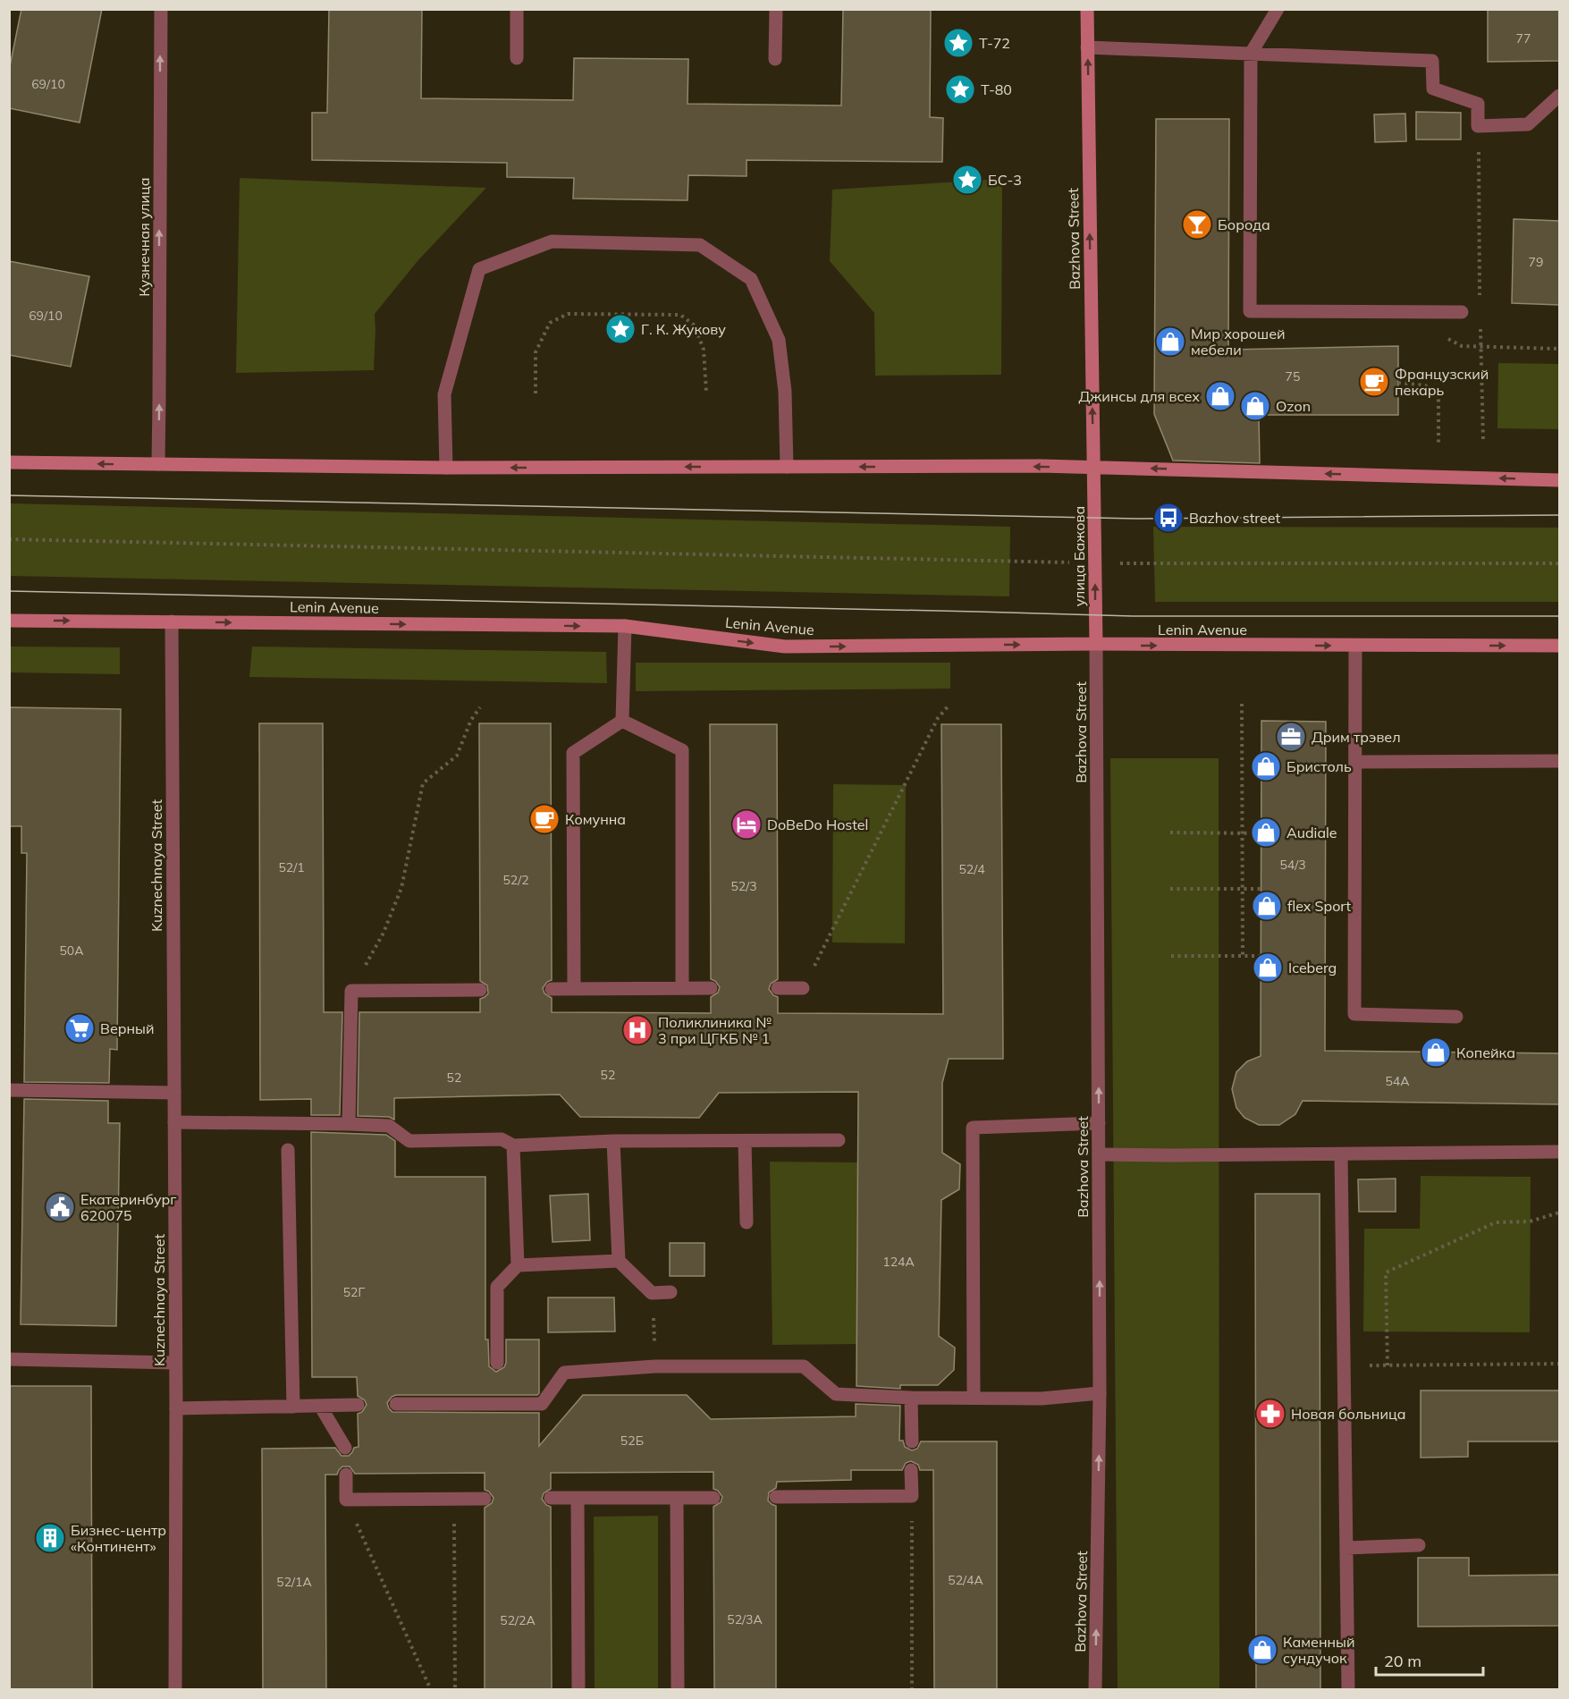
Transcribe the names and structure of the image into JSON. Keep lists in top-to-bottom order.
{
  "streets": {
    "main road": ["Bazhova Street", "улица Бажова", "Lenin Avenue"],
    "street": ["Кузнечная улица", "Kuznechnaya Street"]
  },
  "crossings": [
    ["Bazhova Street", "улица Бажова"],
    ["Bazhova Street", "Lenin Avenue"],
    ["улица Бажова", "Lenin Avenue"],
    ["Lenin Avenue", "Kuznechnaya Street"]
  ],
  "one_way": [
    "Кузнечная улица",
    "Bazhova Street",
    "улица Бажова",
    "Lenin Avenue"
  ],
  "places": {
    "place": [
      "Т-72",
      "Т-80",
      "БС-3",
      "Г. К. Жукову"
    ],
    "bar": ["Борода"],
    "shop": [
      "Мир хорошей мебели",
      "Джинсы для всех",
      "Ozon",
      "Бристоль",
      "Audiale",
      "flex Sport",
      "Iceberg",
      "Копейка",
      "Каменный сундучок"
    ],
    "cafe": ["Французский пекарь", "Комунна"],
    "bus stop": ["Bazhov street"],
    "office": ["Дрим трэвел"],
    "hotel": ["DoBeDo Hostel"],
    "supermarket": ["Верный"],
    "hospital": ["Поликлиника № 3 при ЦГКБ № 1"],
    "public building": ["Екатеринбург 620075"],
    "pharmacy": ["Новая больница"],
    "building": ["Бизнес-центр «Континент»"]
  },
  "house_numbers": [
    "77",
    "69/10",
    "79",
    "69/10",
    "75",
    "54/3",
    "52/1",
    "52/4",
    "52/2",
    "52/3",
    "50А",
    "52",
    "52",
    "54А",
    "124А",
    "52Г",
    "52Б",
    "52/4А",
    "52/1А",
    "52/3А",
    "52/2А"
  ],
  "scale_bar": "20 m"
}
